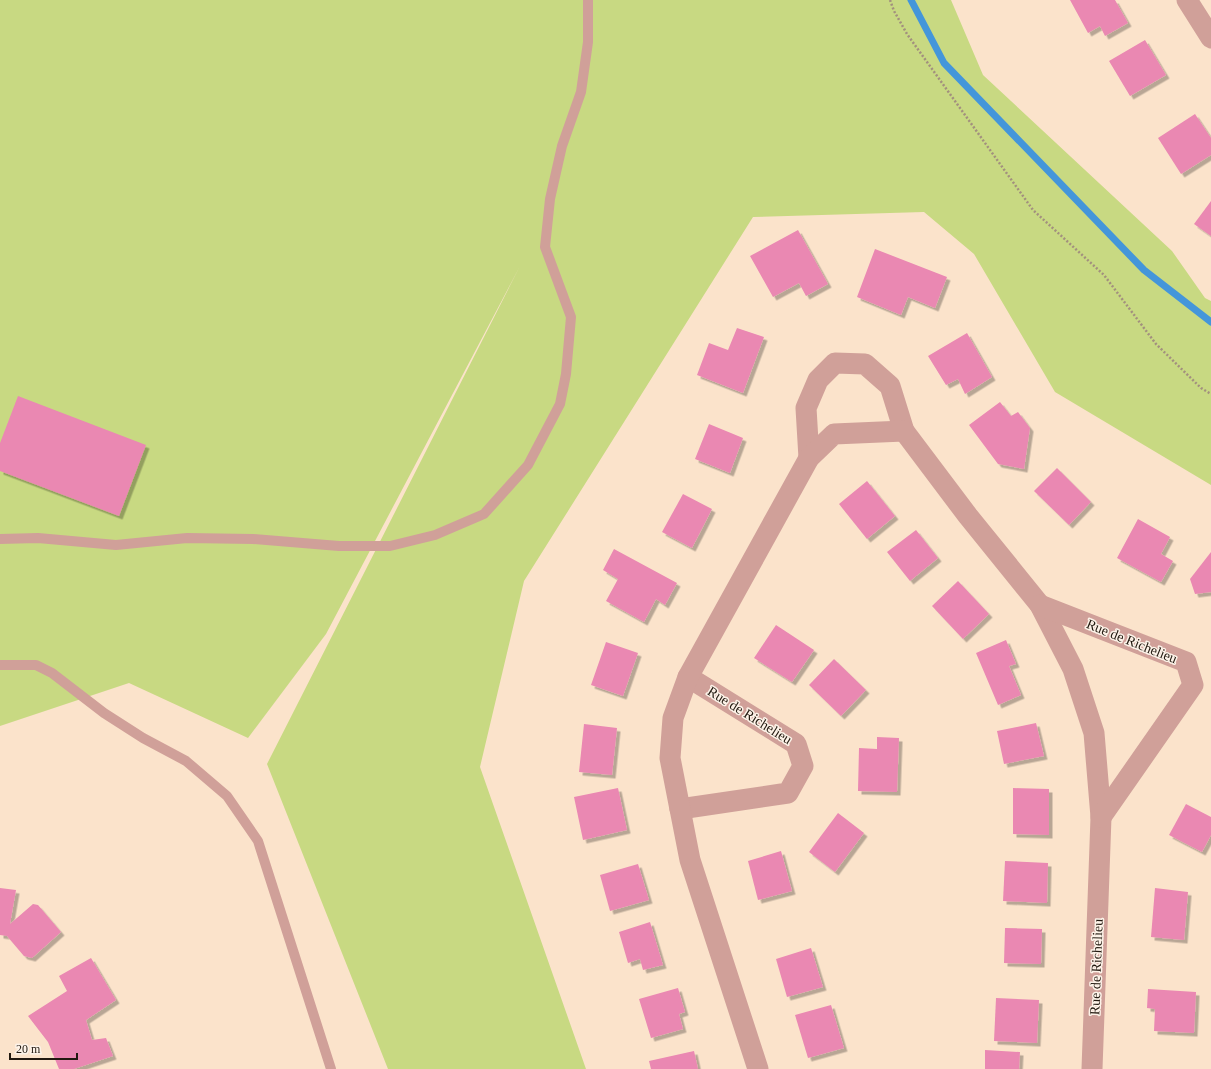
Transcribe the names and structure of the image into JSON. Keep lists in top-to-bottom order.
{
  "streets": {
    "street": ["Rue de Richelieu"]
  },
  "scale_bar": "20 m"
}
